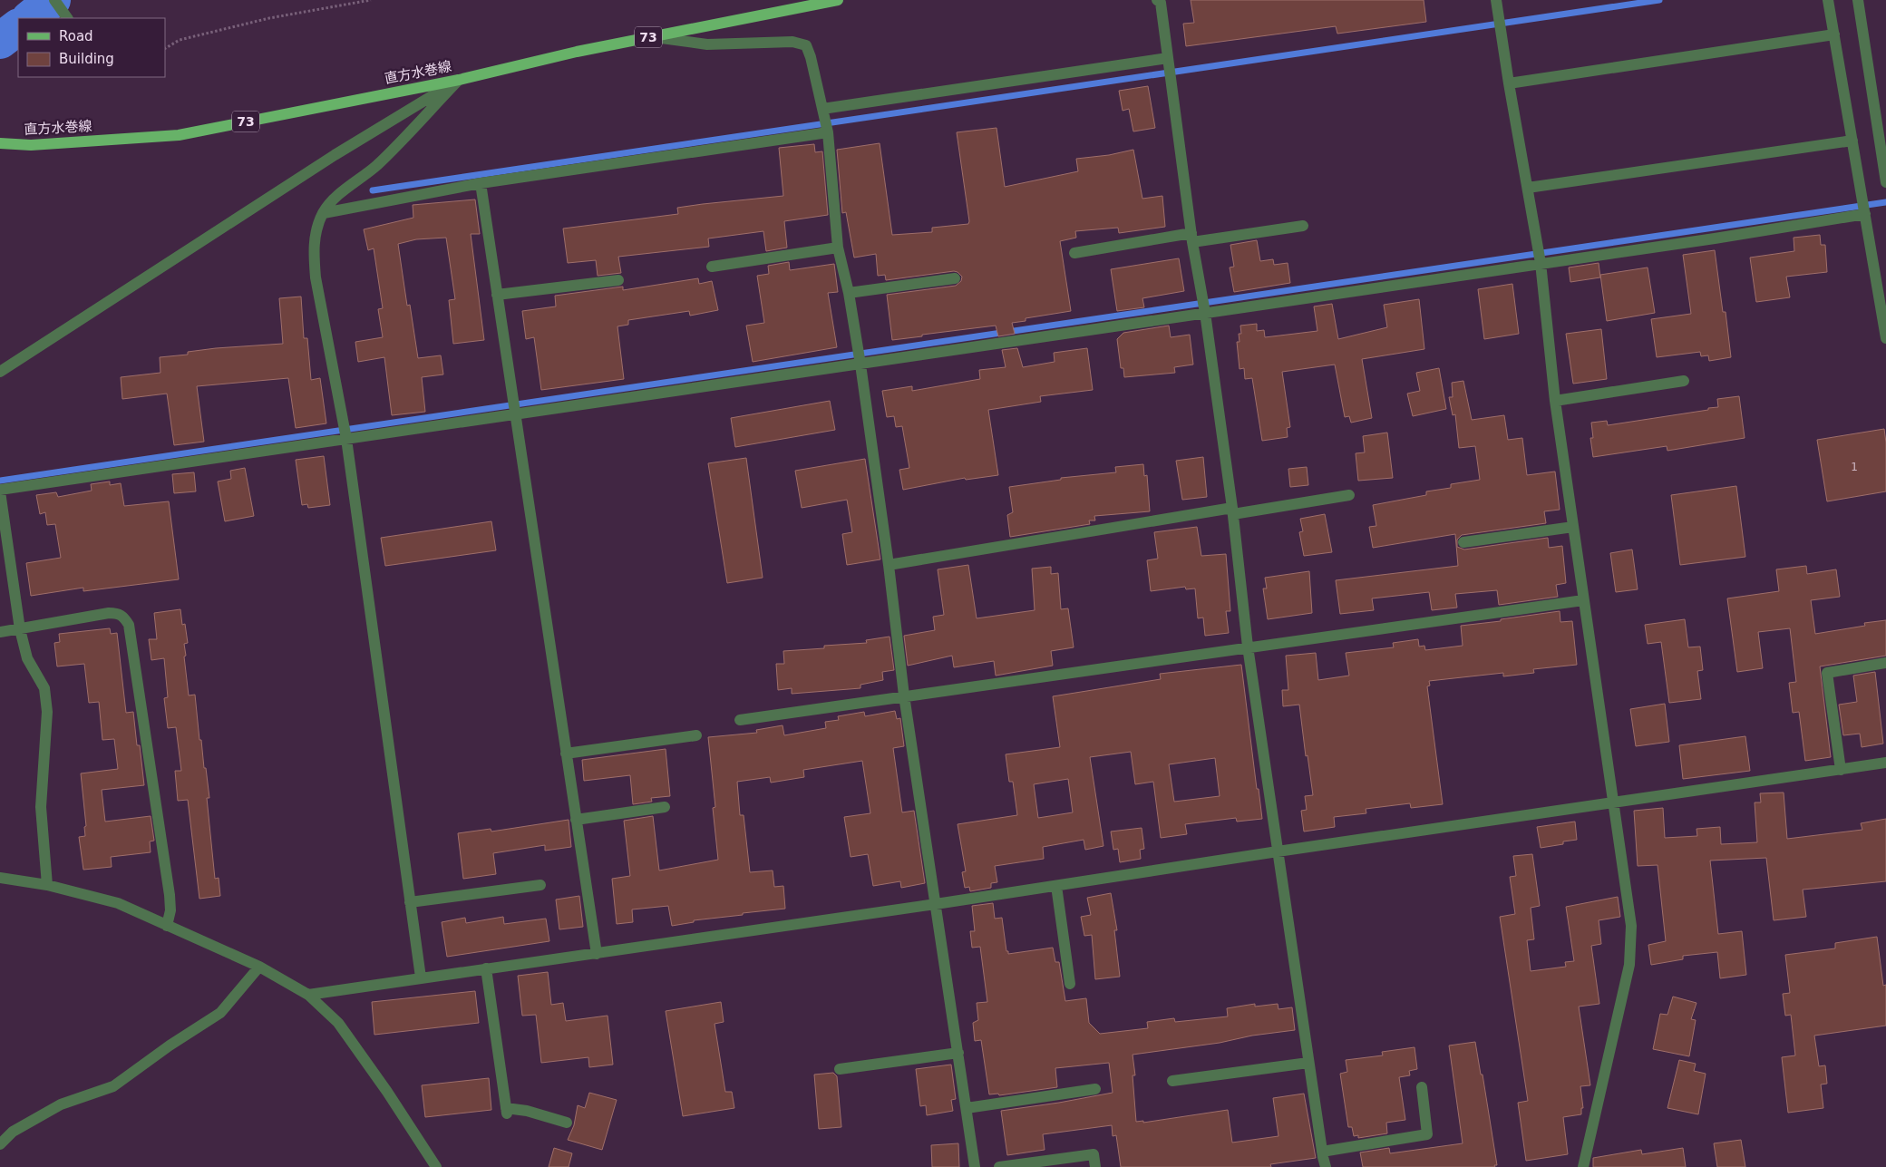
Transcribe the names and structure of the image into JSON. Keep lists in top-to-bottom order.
{
  "streets": {
    "main road": ["73", "直方水巻線"]
  },
  "house_numbers": ["1"],
  "legend": ["Road", "Building"]
}
